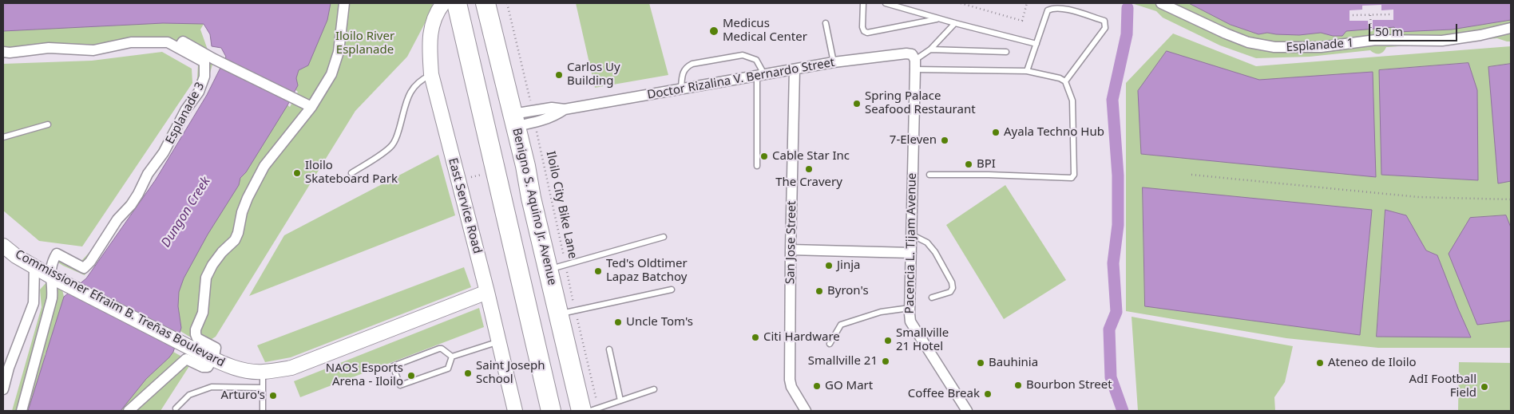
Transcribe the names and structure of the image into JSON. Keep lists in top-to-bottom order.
{
  "streets": {
    "highway": ["Benigno S. Aquino Jr. Avenue"],
    "main road": ["East Service Road", "Commissioner Efraim B. Treñas Boulevard"],
    "street": [
      "Esplanade 1",
      "Doctor Rizalina V. Bernardo Street",
      "Esplanade 3",
      "San Jose Street",
      "Pacencia L. Tijam Avenue"
    ],
    "path": ["Iloilo City Bike Lane"]
  },
  "crossings": [
    ["Doctor Rizalina V. Bernardo Street", "Iloilo City Bike Lane"],
    ["Doctor Rizalina V. Bernardo Street", "Benigno S. Aquino Jr. Avenue"],
    ["Doctor Rizalina V. Bernardo Street", "San Jose Street"],
    ["Doctor Rizalina V. Bernardo Street", "Pacencia L. Tijam Avenue"],
    ["Esplanade 3", "Commissioner Efraim B. Treñas Boulevard"],
    ["Iloilo City Bike Lane", "Benigno S. Aquino Jr. Avenue"],
    ["East Service Road", "Commissioner Efraim B. Treñas Boulevard"]
  ],
  "water": ["Dungon Creek"],
  "parks": ["Iloilo River Esplanade"],
  "places": [
    "Medicus Medical Center",
    "Carlos Uy Building",
    "Spring Palace Seafood Restaurant",
    "Ayala Techno Hub",
    "7-Eleven",
    "Cable Star Inc",
    "BPI",
    "The Cravery",
    "Iloilo Skateboard Park",
    "Jinja",
    "Ted's Oldtimer Lapaz Batchoy",
    "Byron's",
    "Uncle Tom's",
    "Citi Hardware",
    "Smallville 21 Hotel",
    "Smallville 21",
    "Bauhinia",
    "Ateneo de Iloilo",
    "Saint Joseph School",
    "NAOS Esports Arena - Iloilo",
    "Bourbon Street",
    "GO Mart",
    "AdI Football Field",
    "Coffee Break",
    "Arturo's"
  ],
  "scale_bar": "50 m"
}
